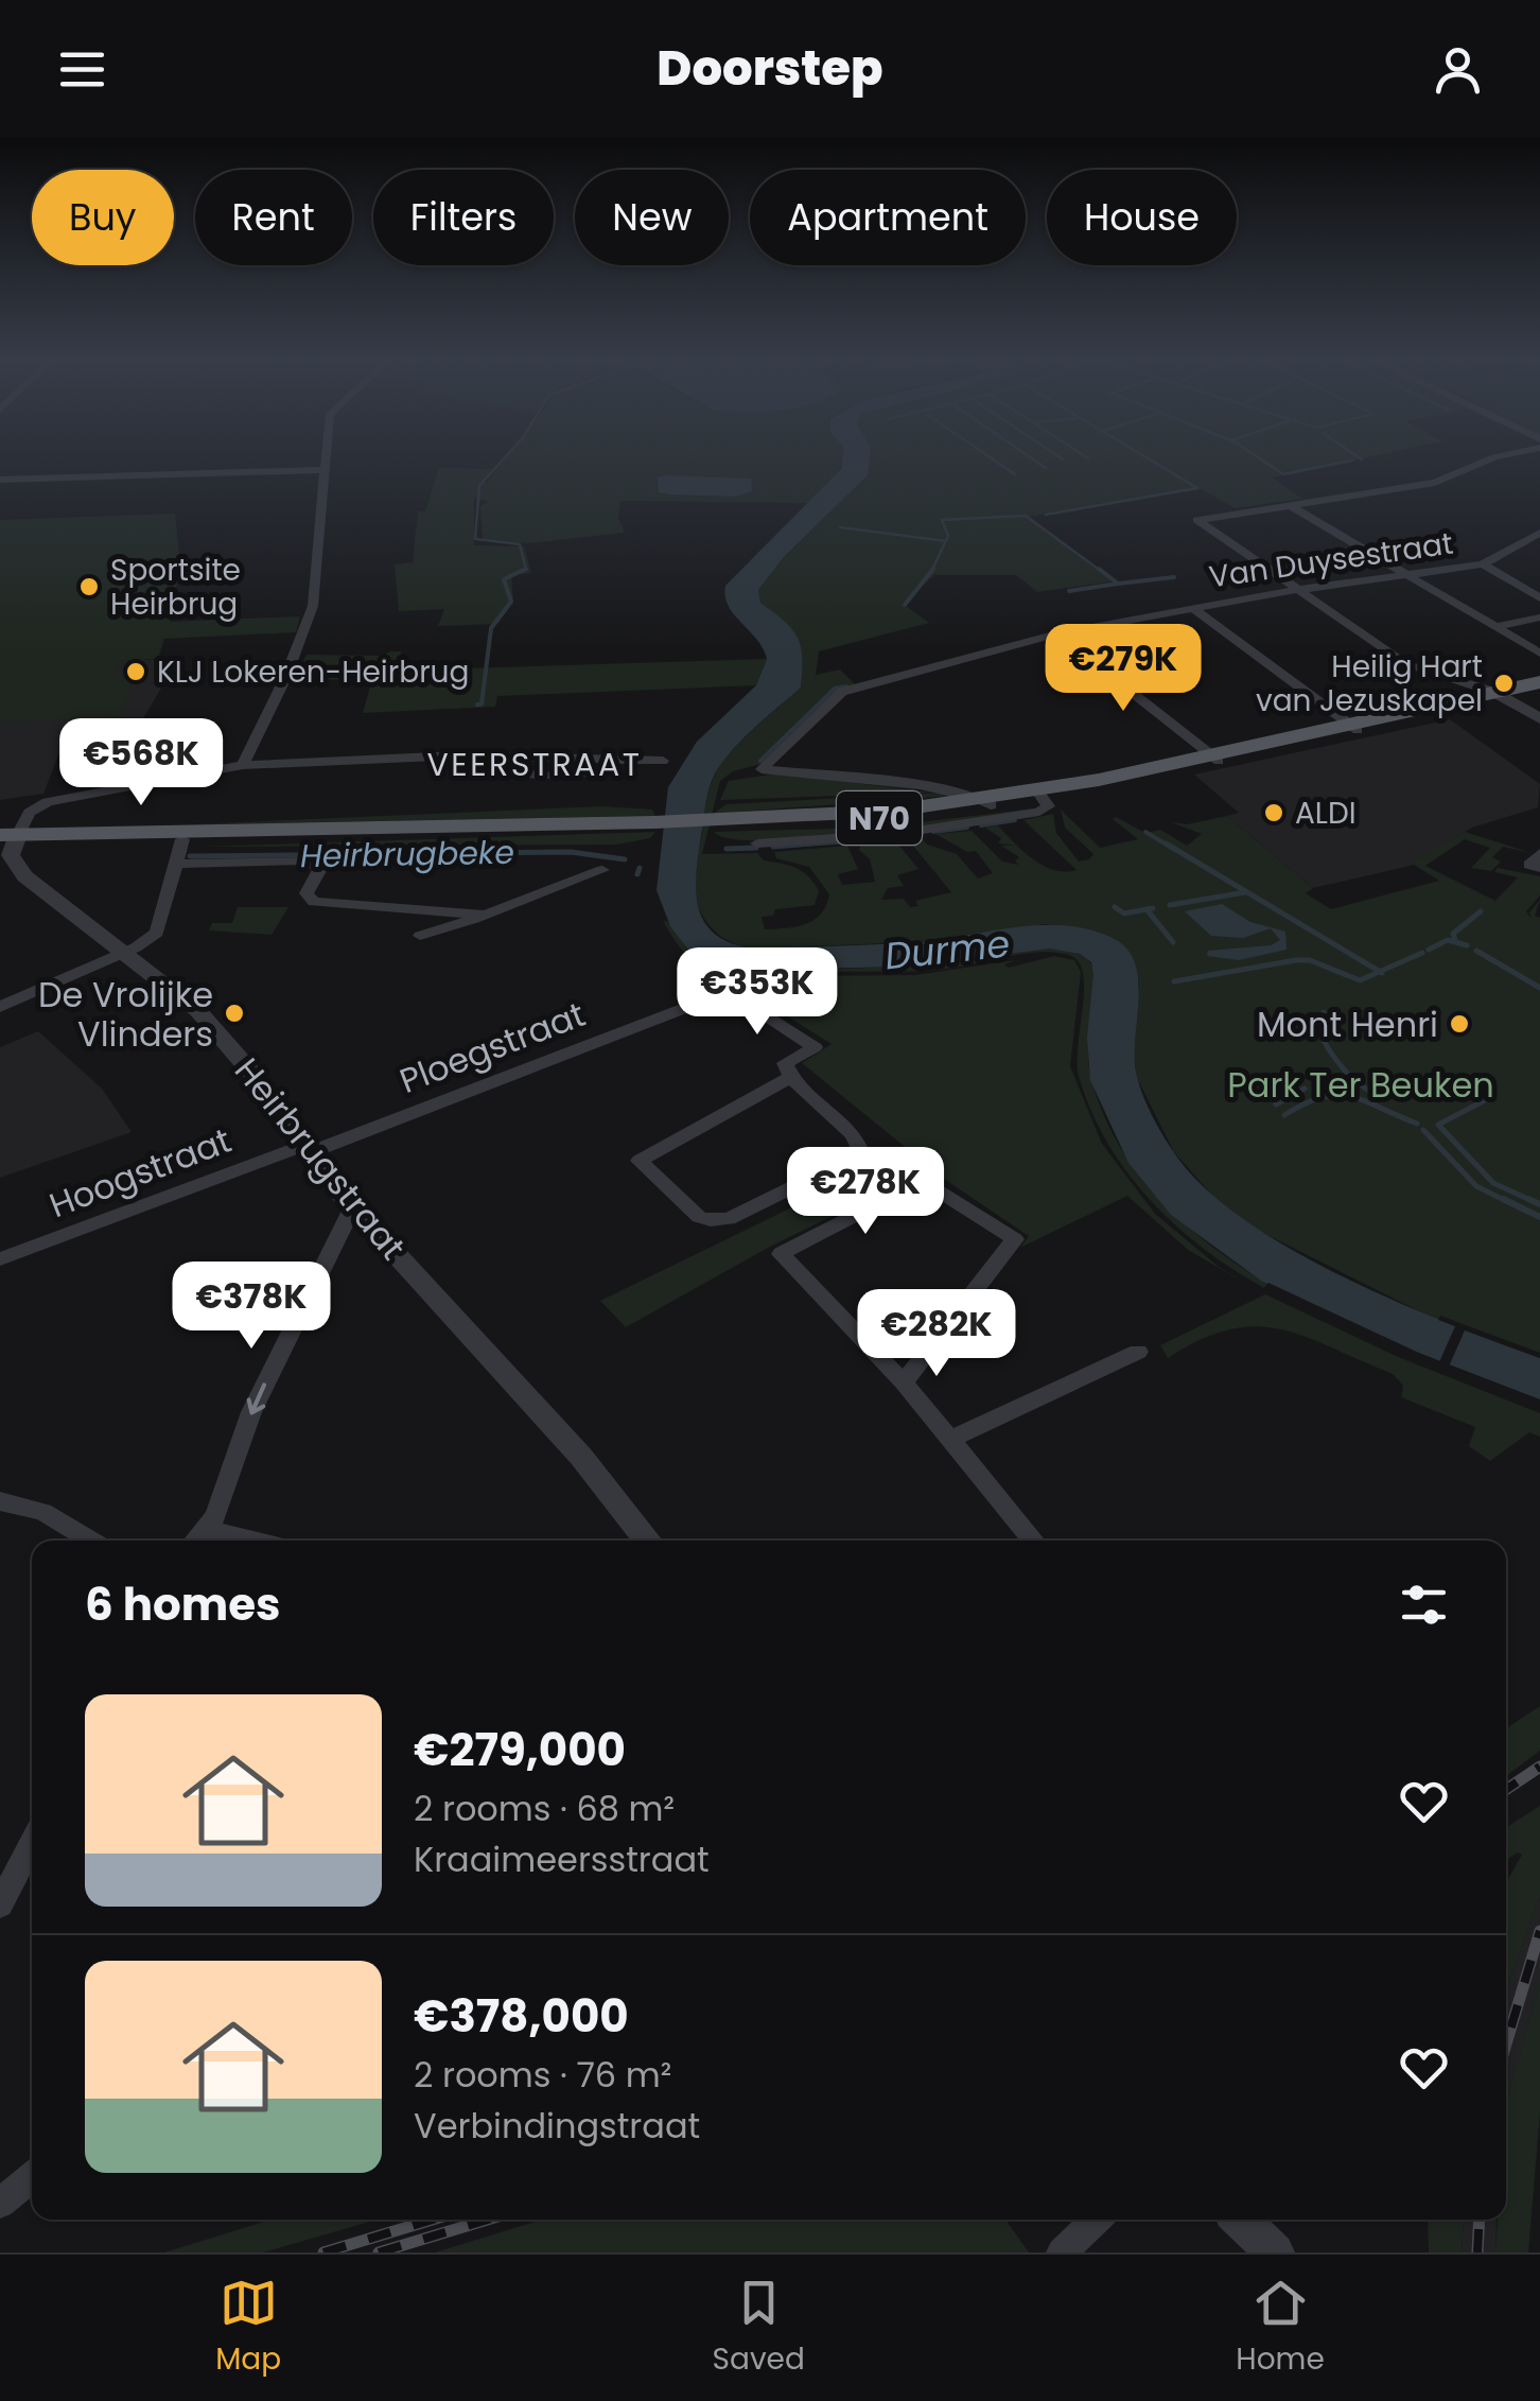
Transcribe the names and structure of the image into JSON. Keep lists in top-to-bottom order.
{
  "streets": {
    "main road": ["N70"],
    "street": [
      "Van Duysestraat",
      "Ploegstraat",
      "Heirbrugstraat",
      "Hoogstraat"
    ]
  },
  "crossings": [
    ["Van Duysestraat", "N70"],
    ["N70", "Heirbrugstraat"],
    ["Ploegstraat", "Heirbrugstraat"],
    ["Ploegstraat", "Hoogstraat"],
    ["Heirbrugstraat", "Hoogstraat"]
  ],
  "districts": ["VEERSTRAAT"],
  "water": ["Heirbrugbeke", "Durme"],
  "parks": ["Park Ter Beuken"],
  "places": [
    "Sportsite Heirbrug",
    "KLJ Lokeren-Heirbrug",
    "Heilig Hart van Jezuskapel",
    "ALDI",
    "De Vrolijke Vlinders",
    "Mont Henri"
  ],
  "page": {
    "header": "Doorstep",
    "chip": [
      "Buy",
      "Rent",
      "Filters",
      "New",
      "Apartment",
      "House"
    ],
    "price": [
      "€279K",
      "€568K",
      "€353K",
      "€278K",
      "€378K",
      "€282K"
    ],
    "heading": "6 homes",
    "list": [
      {
        "name": "€279,000",
        "note": "2 rooms · 68 m² · Kraaimeersstraat"
      },
      {
        "name": "€378,000",
        "note": "2 rooms · 76 m² · Verbindingstraat"
      }
    ],
    "tabs": ["Map", "Saved", "Home"]
  }
}
